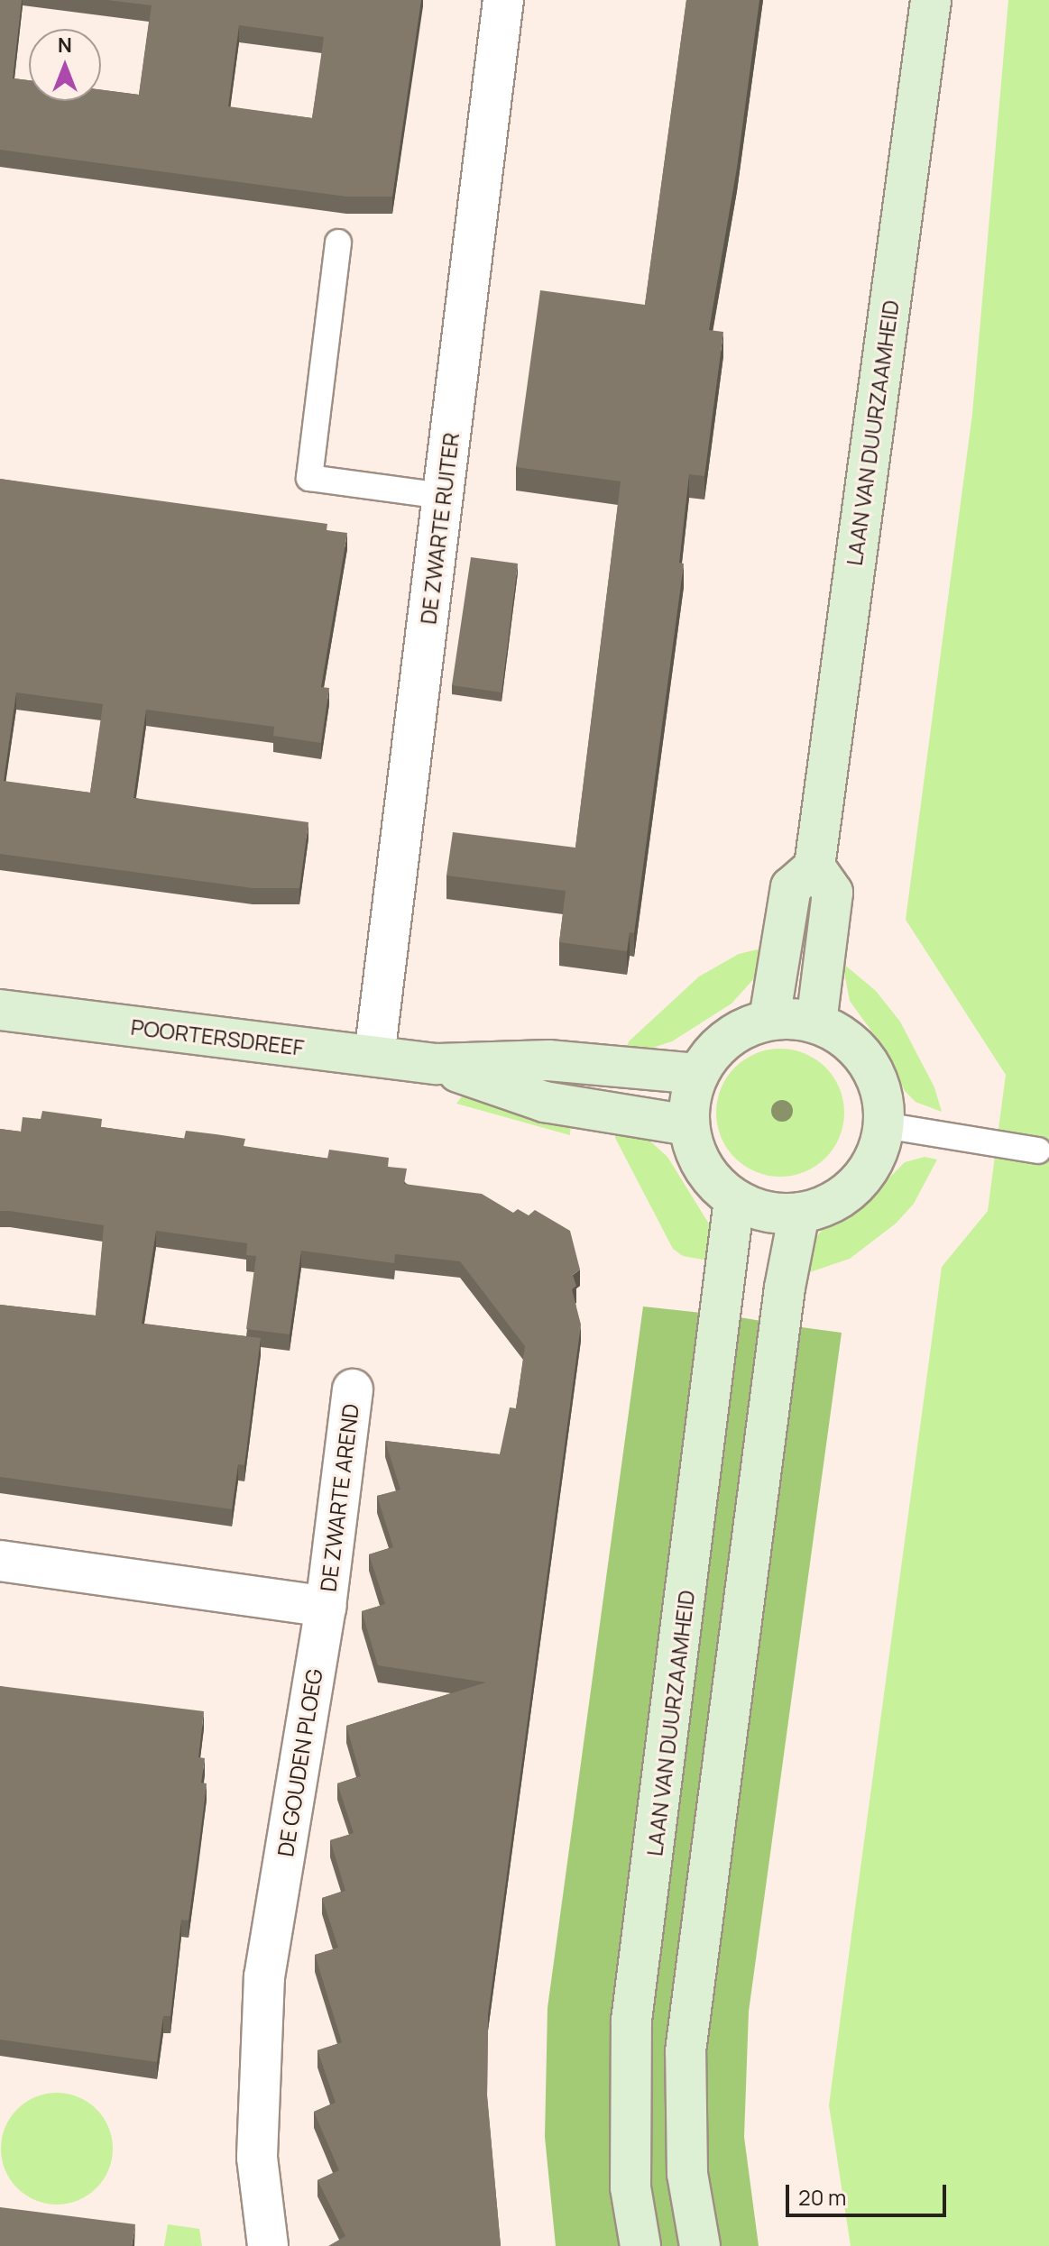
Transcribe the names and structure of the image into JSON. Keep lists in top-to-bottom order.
{
  "streets": {
    "street": [
      "LAAN VAN DUURZAAMHEID",
      "DE ZWARTE RUITER",
      "POORTERSDREEF",
      "DE ZWARTE AREND",
      "DE GOUDEN PLOEG"
    ]
  },
  "crossings": [
    ["LAAN VAN DUURZAAMHEID", "POORTERSDREEF"],
    ["DE ZWARTE RUITER", "POORTERSDREEF"],
    ["DE ZWARTE AREND", "DE GOUDEN PLOEG"]
  ],
  "scale_bar": "20 m",
  "north": "top"
}
